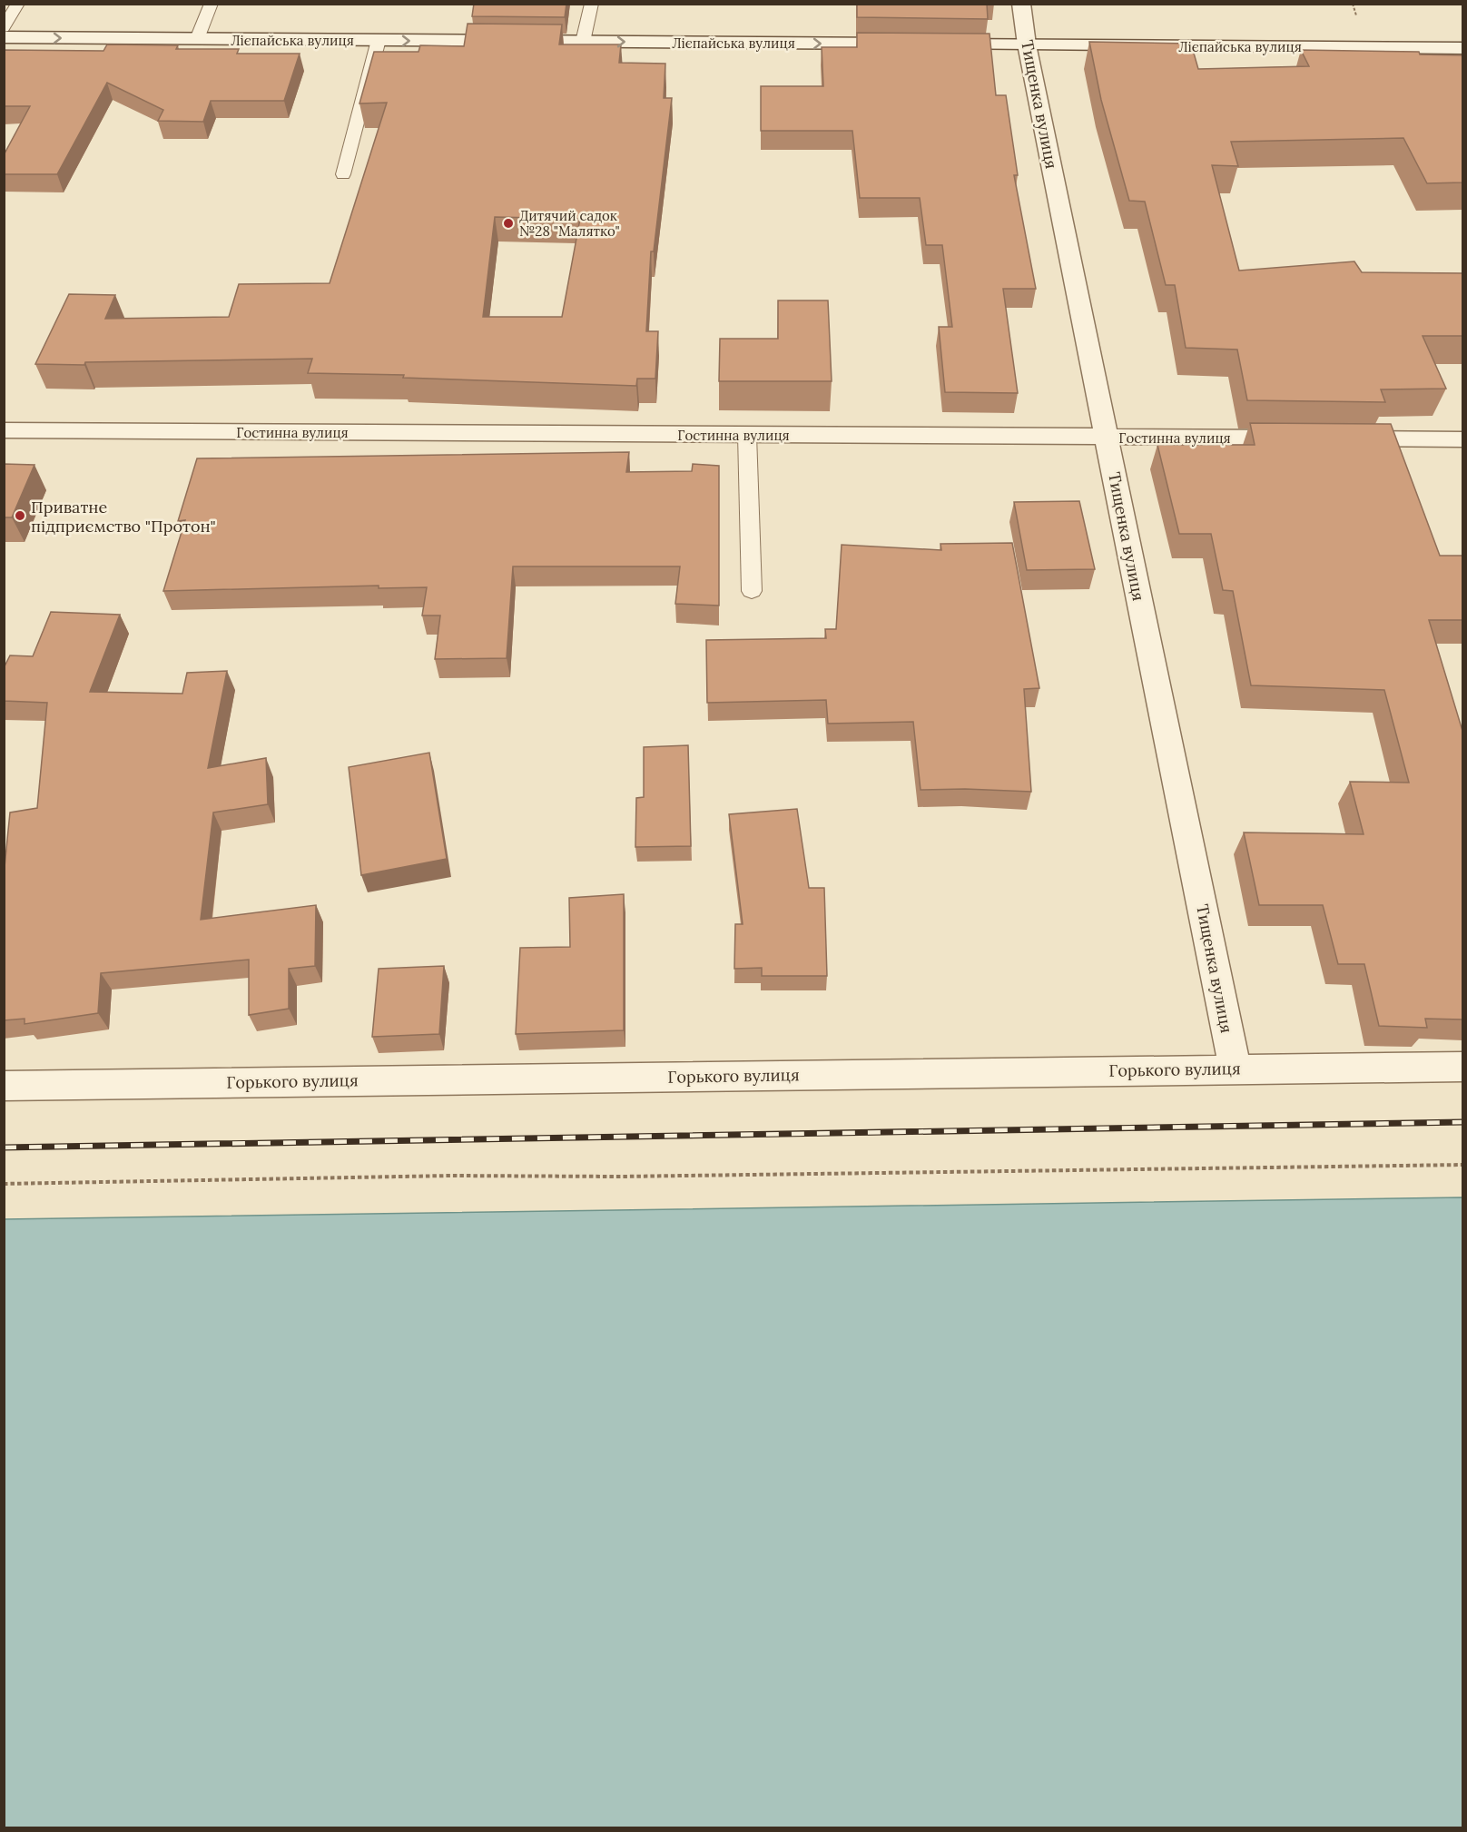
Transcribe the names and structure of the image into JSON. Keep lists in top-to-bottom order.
{
  "streets": {
    "street": [
      "Лієпайська вулиця",
      "Тищенка вулиця",
      "Гостинна вулиця",
      "Горького вулиця"
    ]
  },
  "crossings": [
    ["Лієпайська вулиця", "Тищенка вулиця"],
    ["Тищенка вулиця", "Гостинна вулиця"],
    ["Тищенка вулиця", "Горького вулиця"]
  ],
  "one_way": ["Лієпайська вулиця"],
  "places": ["Дитячий садок №28 \"Малятко\"", "Приватне підприємство \"Протон\""]
}
